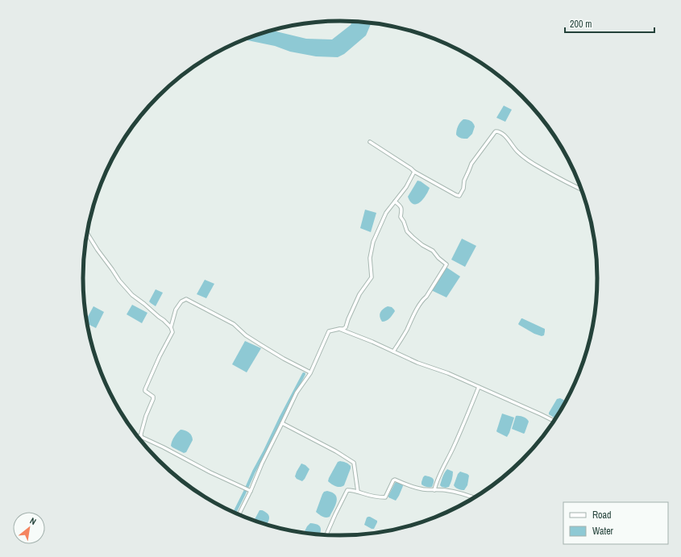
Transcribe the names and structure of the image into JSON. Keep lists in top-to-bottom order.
{
  "legend": ["Road", "Water"],
  "scale_bar": "200 m",
  "north": "top right"
}
